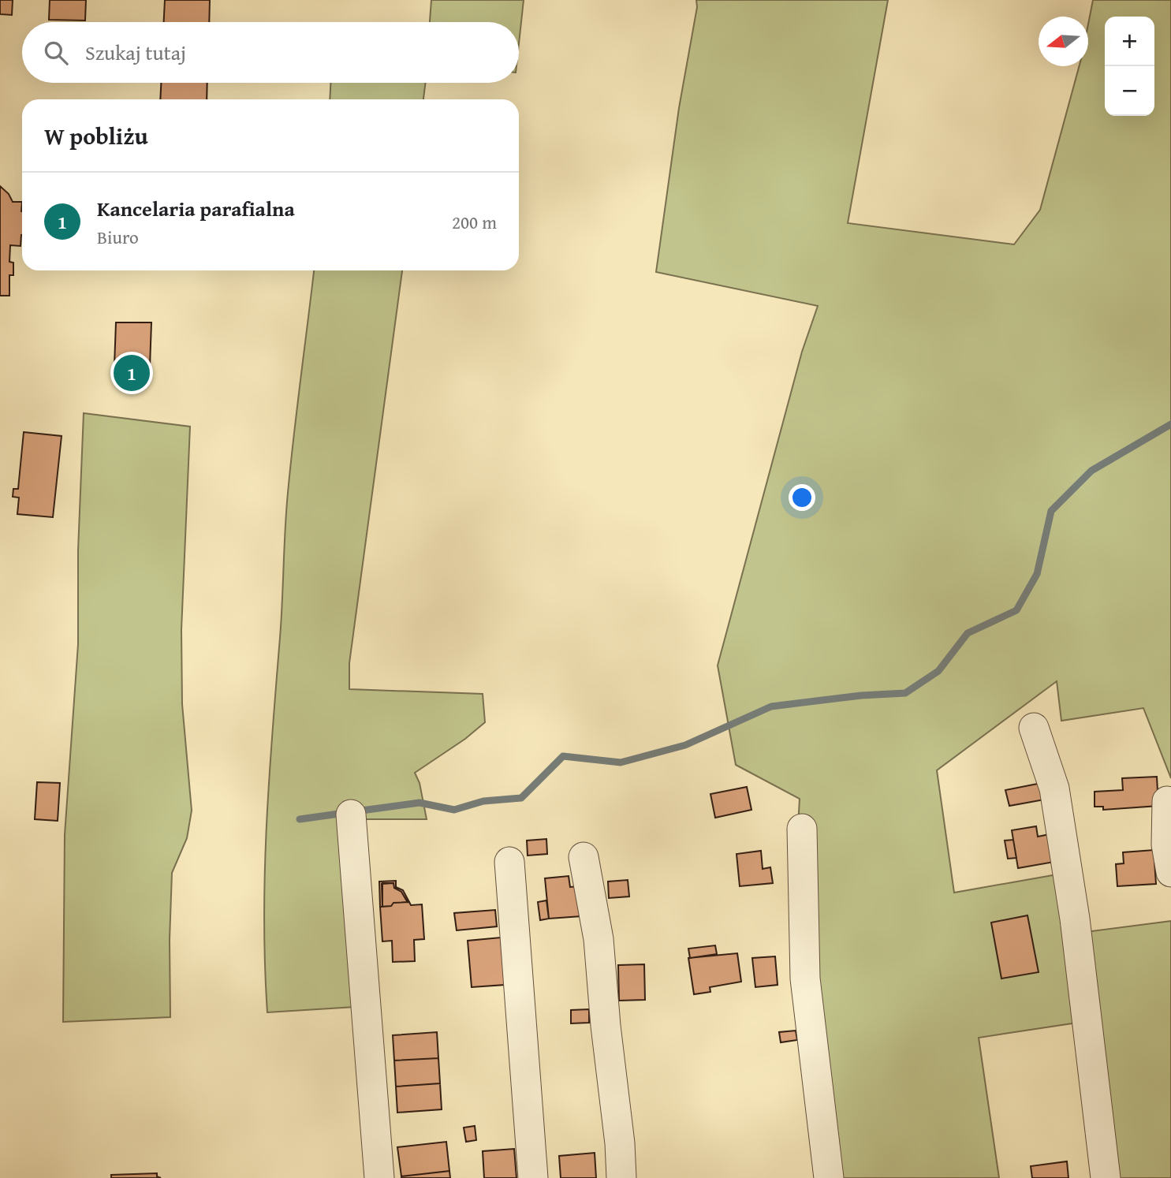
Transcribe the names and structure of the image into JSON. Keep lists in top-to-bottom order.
{
  "north": "left",
  "page": {
    "map_buttons": ["+", "−"],
    "search": "Szukaj tutaj",
    "heading": "W pobliżu",
    "list": [
      {
        "mark": "1",
        "name": "Kancelaria parafialna",
        "note": "Biuro",
        "value": "200 m"
      }
    ],
    "pins": "1"
  }
}
